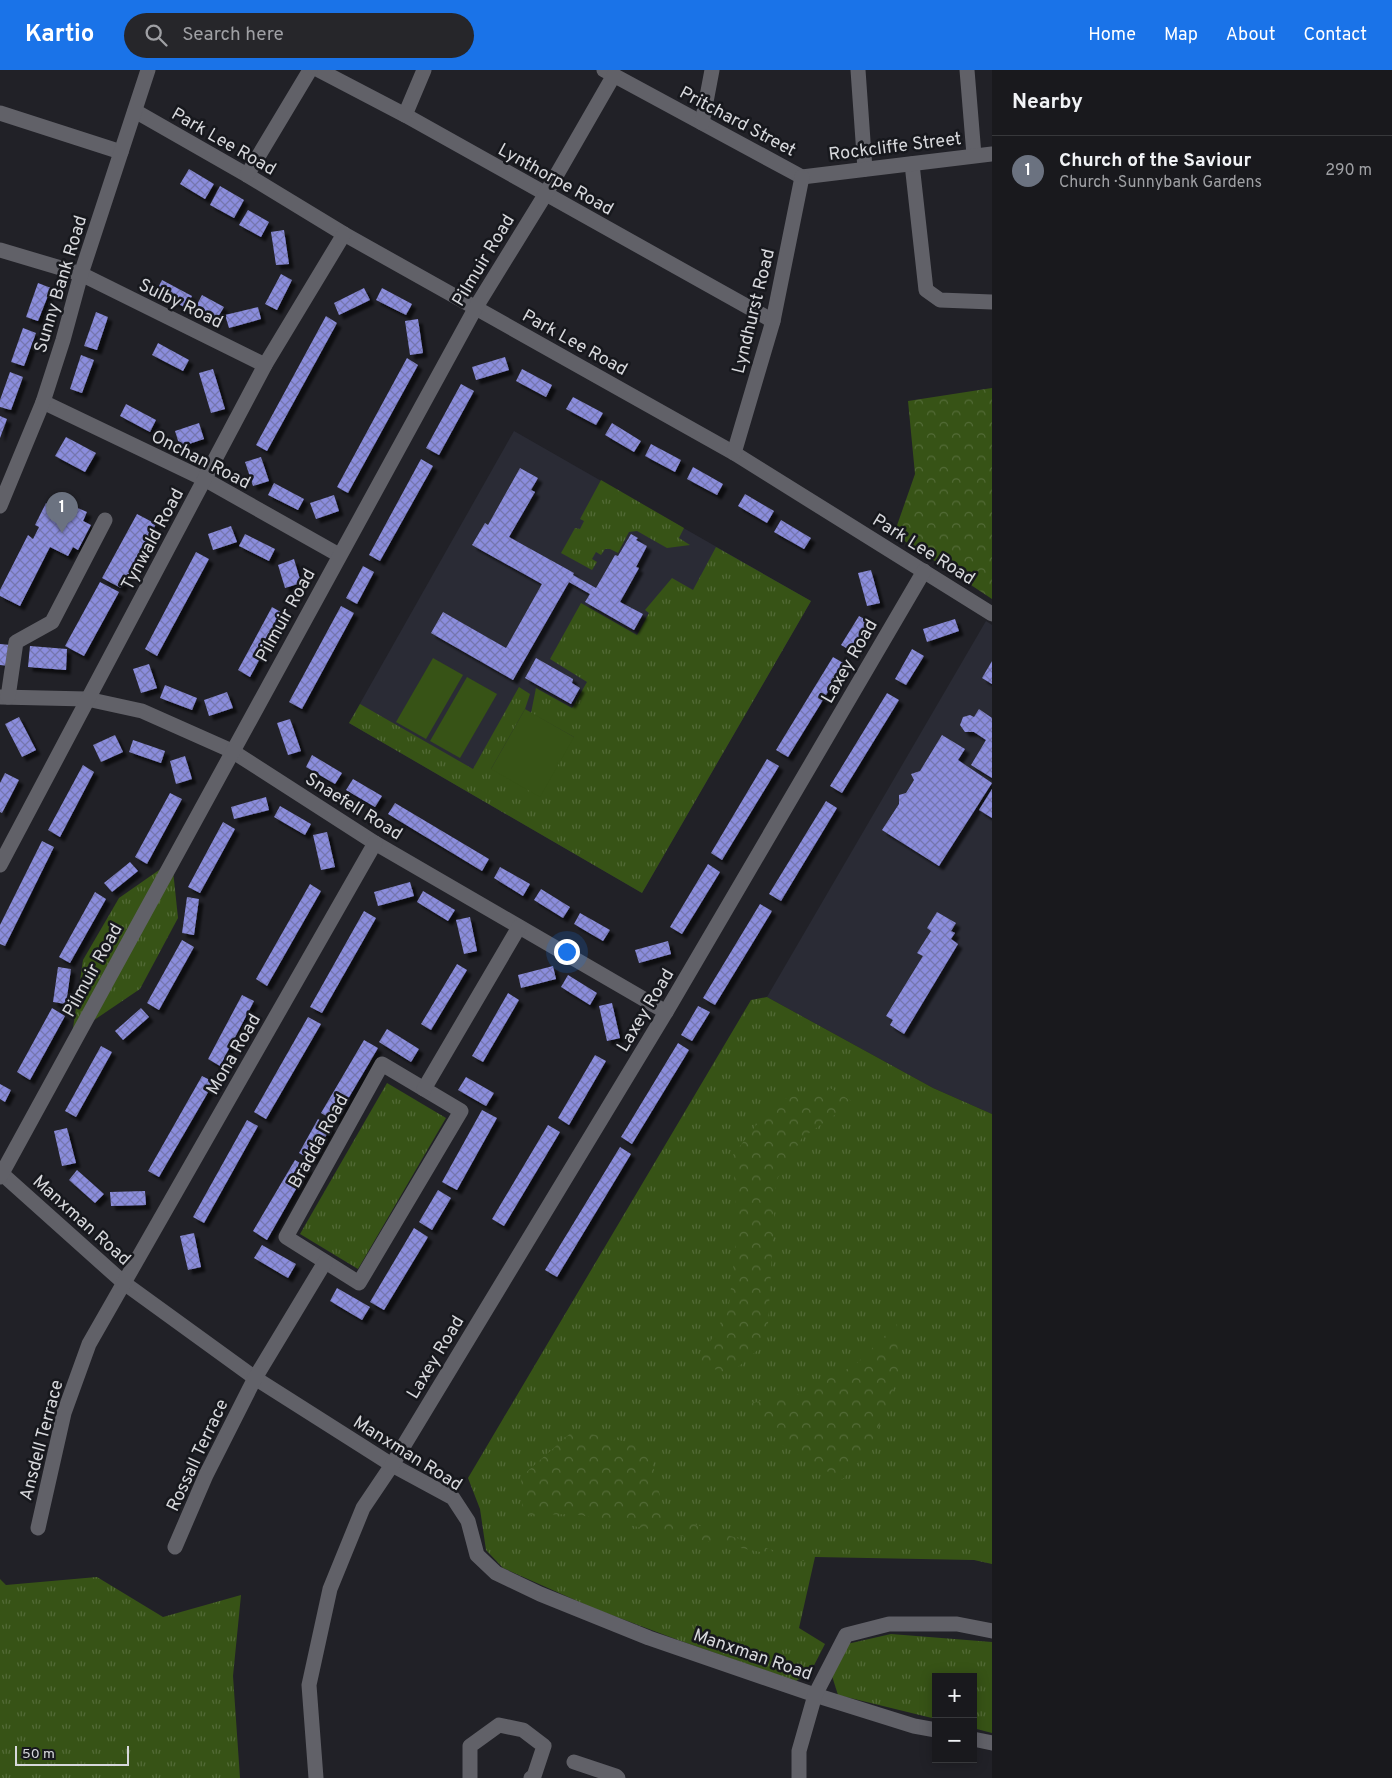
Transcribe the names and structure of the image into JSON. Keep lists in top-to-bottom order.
{
  "streets": {
    "street": [
      "Pritchard Street",
      "Park Lee Road",
      "Rockcliffe Street",
      "Lynthorpe Road",
      "Pilmuir Road",
      "Sunny Bank Road",
      "Sulby Road",
      "Lyndhurst Road",
      "Onchan Road",
      "Tynwald Road",
      "Laxey Road",
      "Snaefell Road",
      "Mona Road",
      "Bradda Road",
      "Manxman Road",
      "Ansdell Terrace",
      "Rossall Terrace"
    ]
  },
  "crossings": [
    ["Pritchard Street", "Rockcliffe Street"],
    ["Pritchard Street", "Pilmuir Road"],
    ["Pritchard Street", "Lyndhurst Road"],
    ["Park Lee Road", "Pilmuir Road"],
    ["Park Lee Road", "Sunny Bank Road"],
    ["Park Lee Road", "Lyndhurst Road"],
    ["Park Lee Road", "Tynwald Road"],
    ["Park Lee Road", "Laxey Road"],
    ["Rockcliffe Street", "Lyndhurst Road"],
    ["Lynthorpe Road", "Pilmuir Road"],
    ["Lynthorpe Road", "Lyndhurst Road"],
    ["Pilmuir Road", "Onchan Road"],
    ["Pilmuir Road", "Snaefell Road"],
    ["Pilmuir Road", "Manxman Road"],
    ["Sunny Bank Road", "Sulby Road"],
    ["Sunny Bank Road", "Onchan Road"],
    ["Sulby Road", "Tynwald Road"],
    ["Onchan Road", "Tynwald Road"],
    ["Tynwald Road", "Snaefell Road"],
    ["Laxey Road", "Snaefell Road"],
    ["Laxey Road", "Manxman Road"],
    ["Snaefell Road", "Mona Road"],
    ["Mona Road", "Manxman Road"],
    ["Mona Road", "Ansdell Terrace"],
    ["Manxman Road", "Ansdell Terrace"],
    ["Manxman Road", "Rossall Terrace"]
  ],
  "scale_bar": "50 m",
  "page": {
    "header": "Kartio",
    "search": "Search here",
    "nav": [
      "Home",
      "Map",
      "About",
      "Contact"
    ],
    "heading": "Nearby",
    "list": [
      {
        "mark": "1",
        "name": "Church of the Saviour",
        "note": "Church · Sunnybank Gardens",
        "value": "290 m"
      }
    ],
    "pins": "1",
    "map_buttons": ["+", "−"],
    "scale": "50 m"
  }
}
